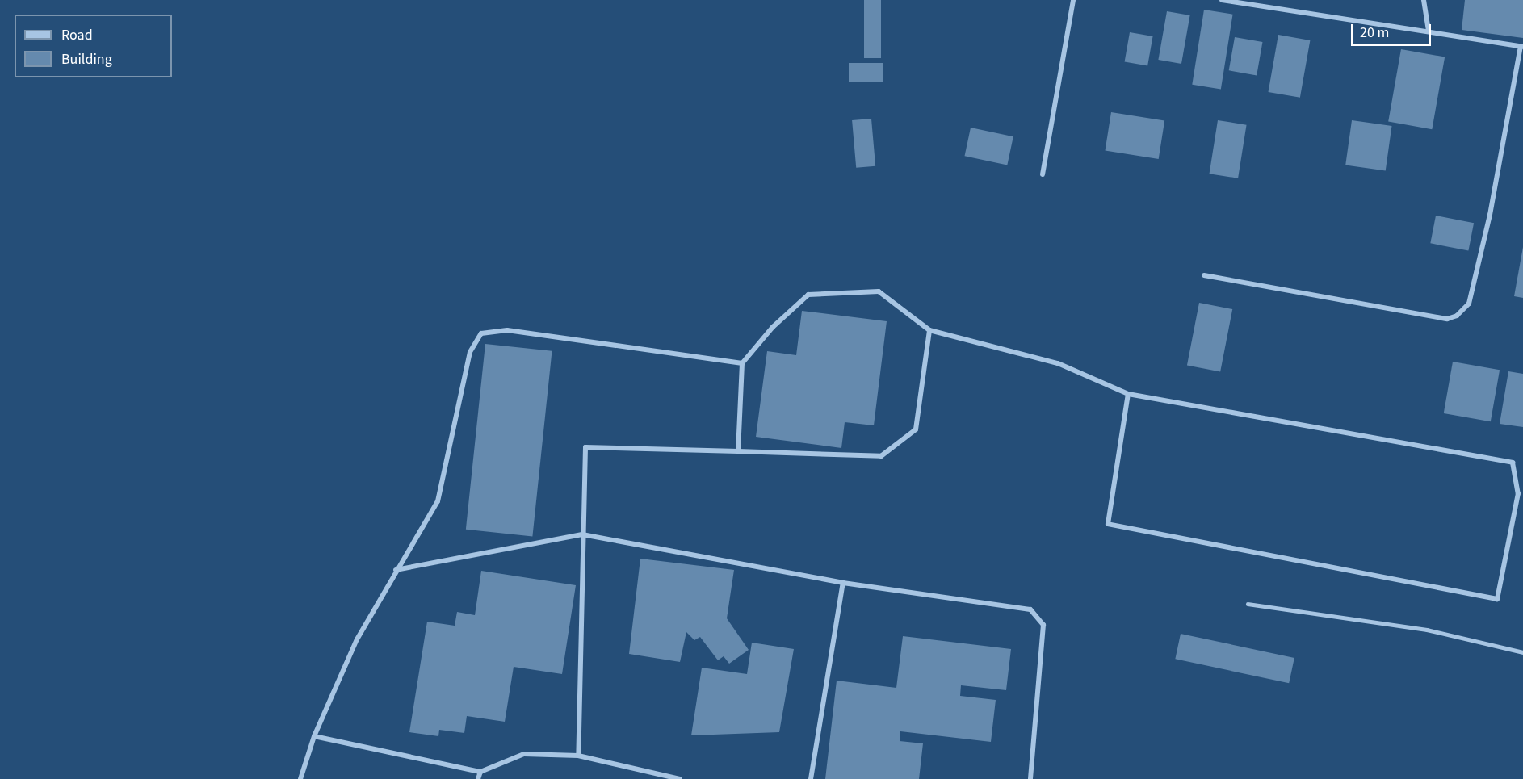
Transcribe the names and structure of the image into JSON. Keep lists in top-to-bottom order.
{
  "legend": ["Road", "Building"],
  "scale_bar": "20 m"
}
